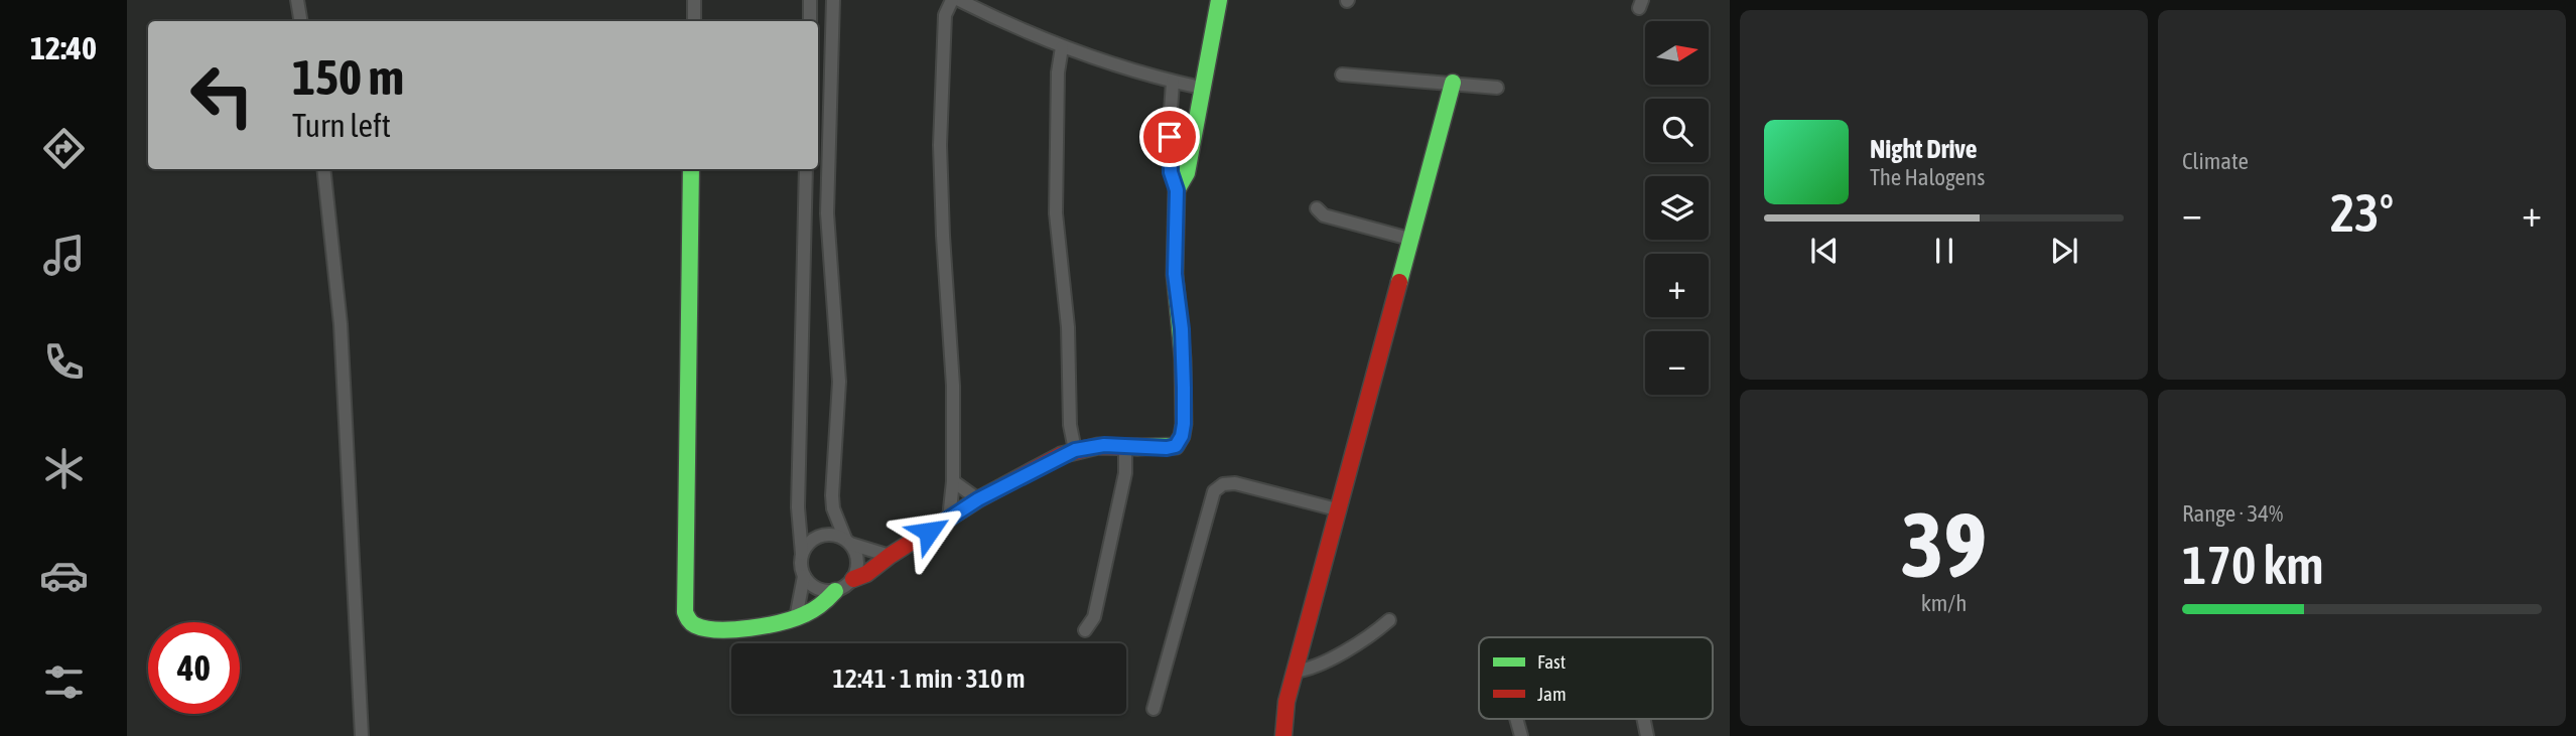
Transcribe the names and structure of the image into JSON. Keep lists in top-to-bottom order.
{
  "legend": ["Fast", "Jam"],
  "north": "right",
  "page": {
    "tabs": "12:40",
    "tile": [
      "Climate",
      ["39", "km/h"],
      ["Range · 34%", "170 km"]
    ],
    "map_buttons": ["+", "−"],
    "turn": ["150 m", "Turn left"],
    "song": ["Night Drive", "The Halogens"],
    "heat": ["−", "23°", "+"],
    "limit": "40",
    "trip": "12:41 · 1 min · 310 m"
  }
}
